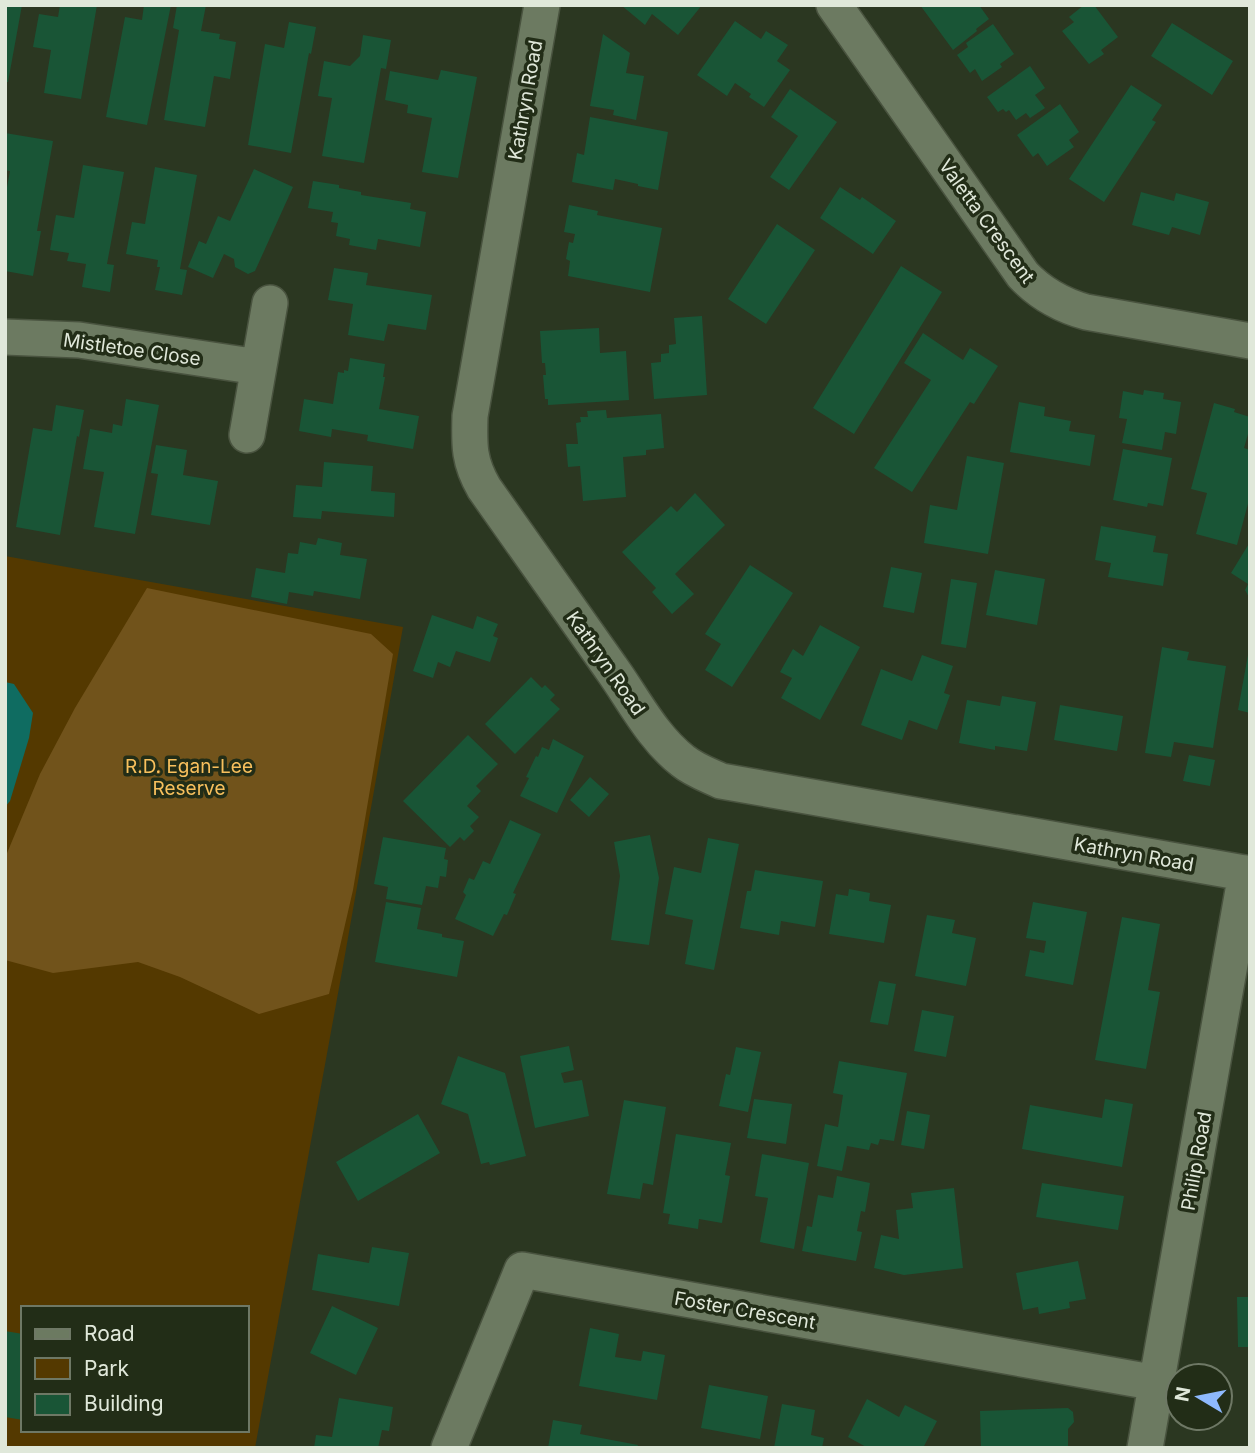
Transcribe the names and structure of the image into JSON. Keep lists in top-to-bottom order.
{
  "streets": {
    "street": [
      "Kathryn Road",
      "Valetta Crescent",
      "Mistletoe Close",
      "Philip Road",
      "Foster Crescent"
    ]
  },
  "crossings": [
    ["Kathryn Road", "Philip Road"],
    ["Philip Road", "Foster Crescent"]
  ],
  "parks": ["R.D. Egan-Lee Reserve"],
  "legend": ["Road", "Park", "Building"],
  "north": "left"
}
